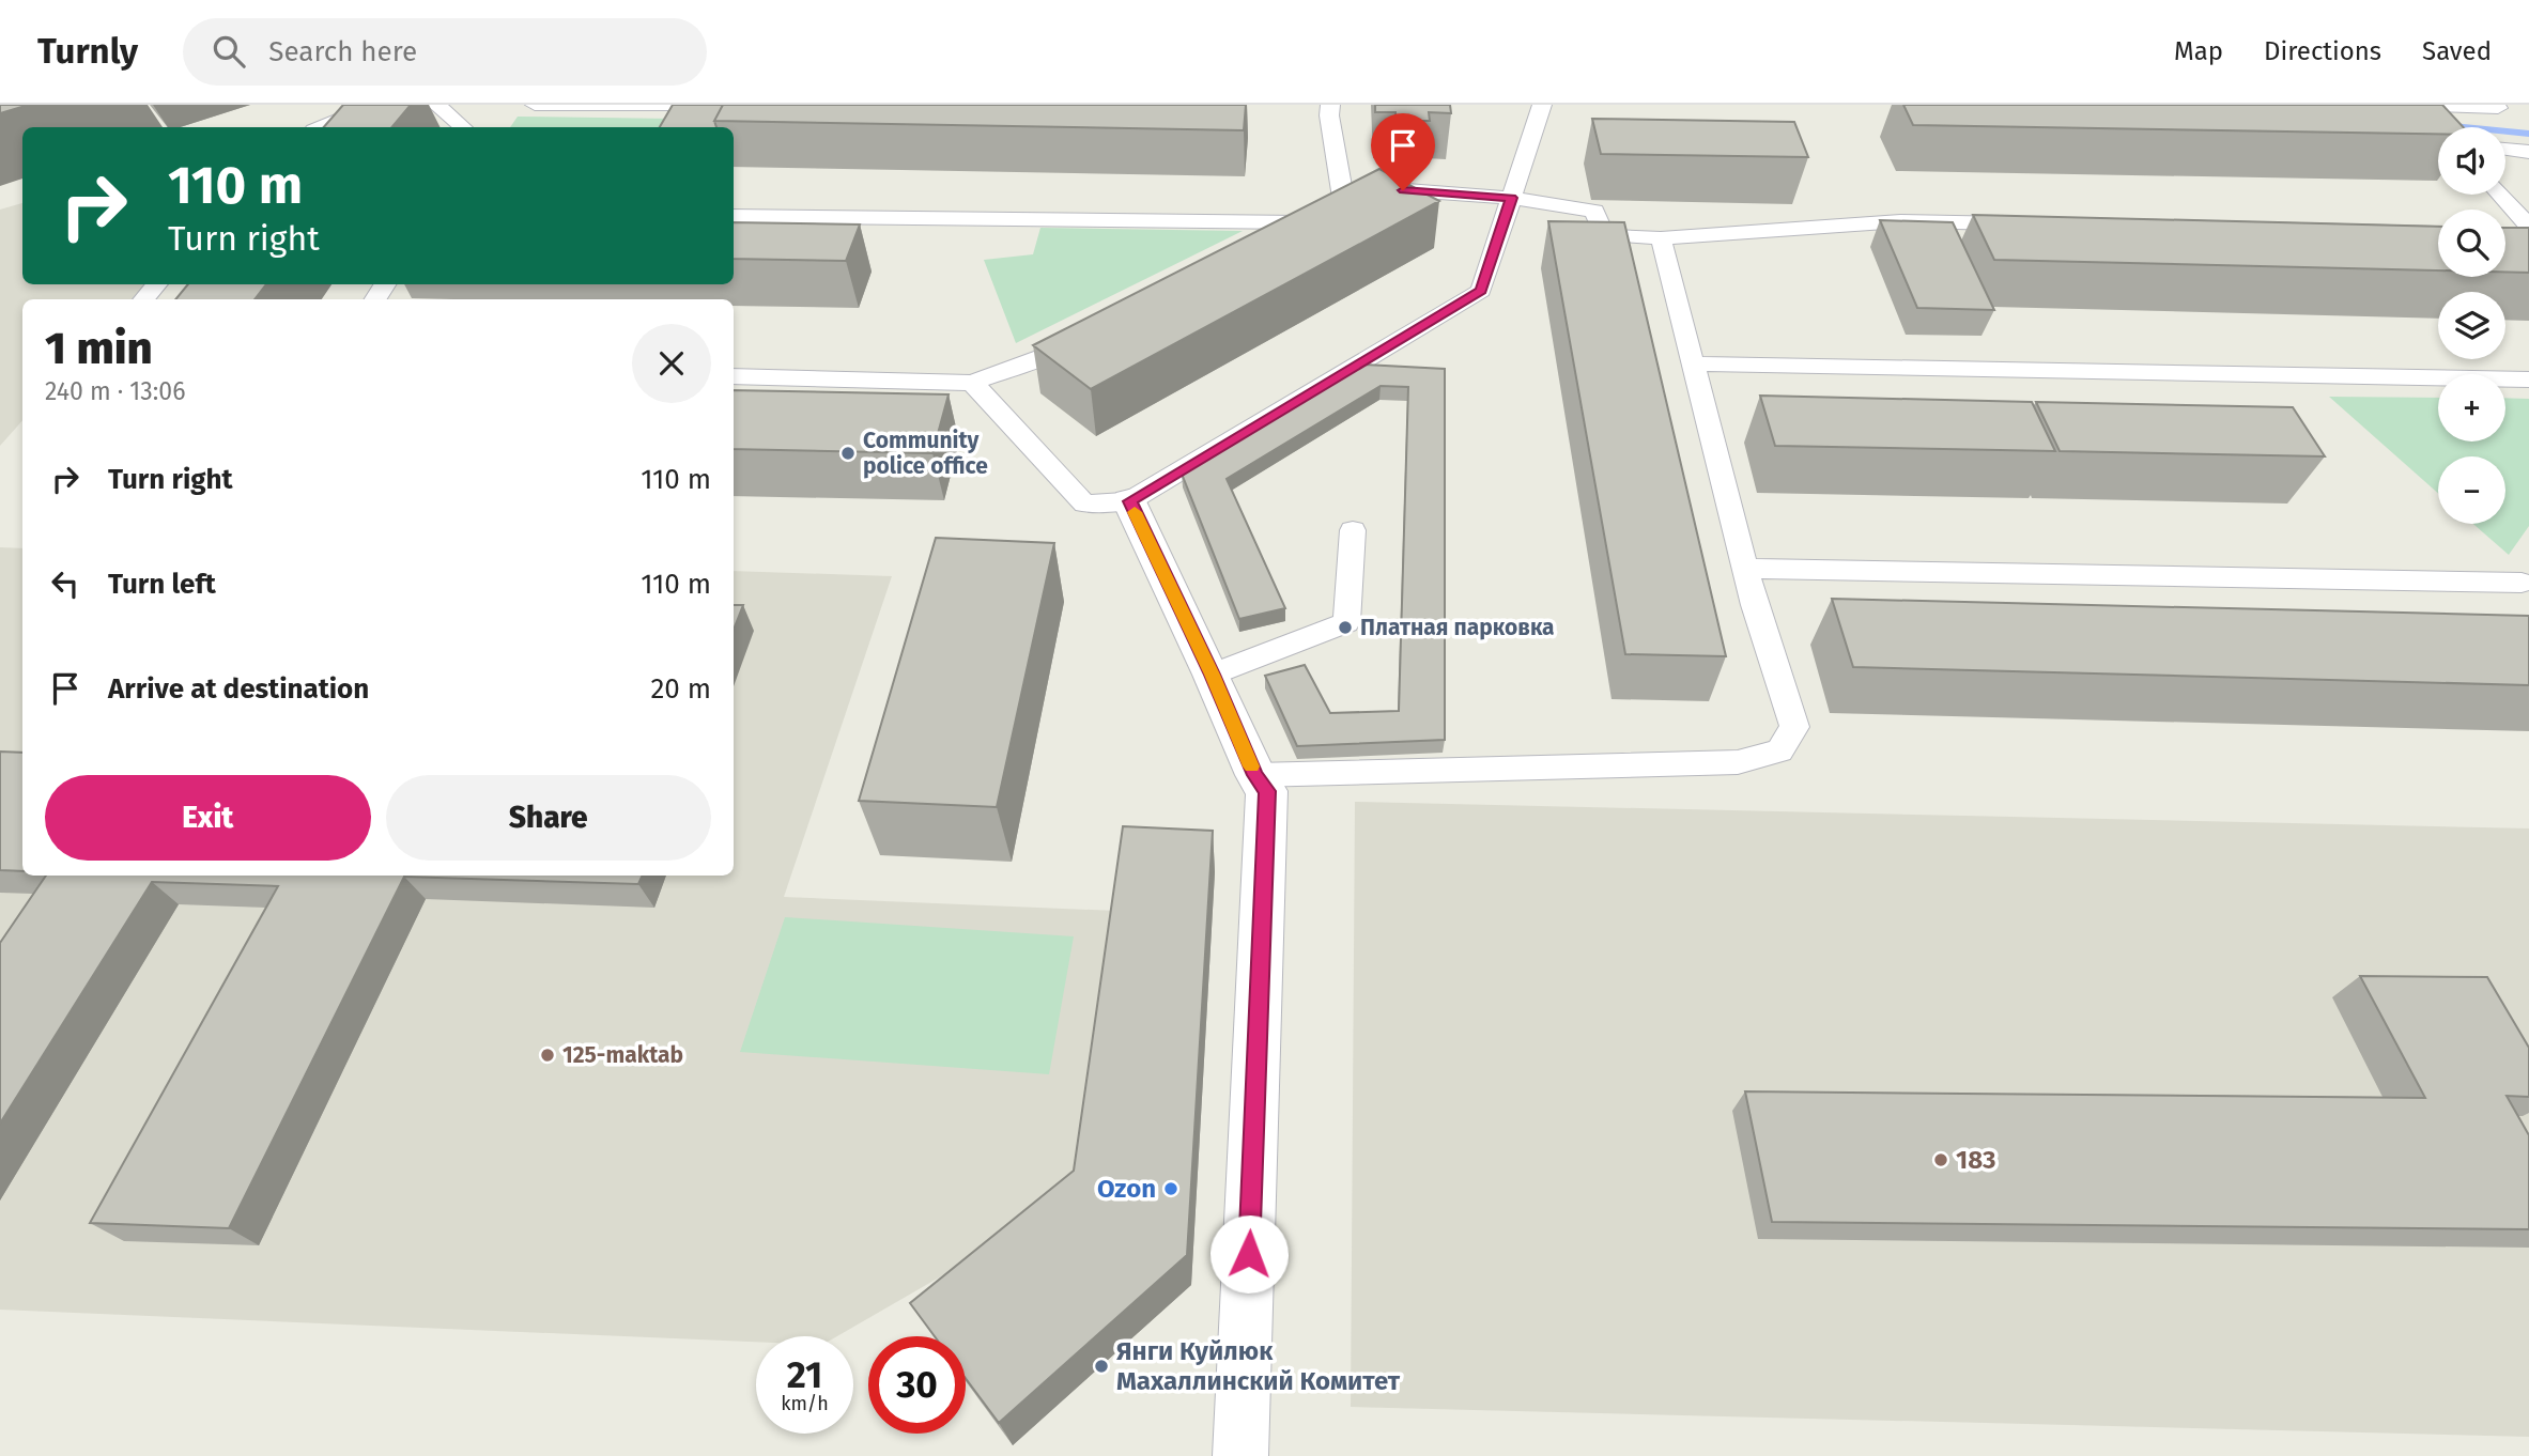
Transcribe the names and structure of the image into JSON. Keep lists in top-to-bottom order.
{
  "places": [
    "Community police office",
    "Платная парковка",
    "125-maktab",
    "183",
    "Ozon",
    "Янги Куйлюк Махаллинский Комитет"
  ],
  "page": {
    "header": "Turnly",
    "search": "Search here",
    "nav": ["Map", "Directions", "Saved"],
    "map_buttons": ["+", "−"],
    "turn": ["110 m", "Turn right"],
    "heading": ["1 min", "240 m · 13:06"],
    "list": [
      {
        "name": "Turn right",
        "value": "110 m"
      },
      {
        "name": "Turn left",
        "value": "110 m"
      },
      {
        "name": "Arrive at destination",
        "value": "20 m"
      }
    ],
    "buttons": ["Exit", "Share"],
    "speed": "21 km/h",
    "limit": "30"
  }
}
